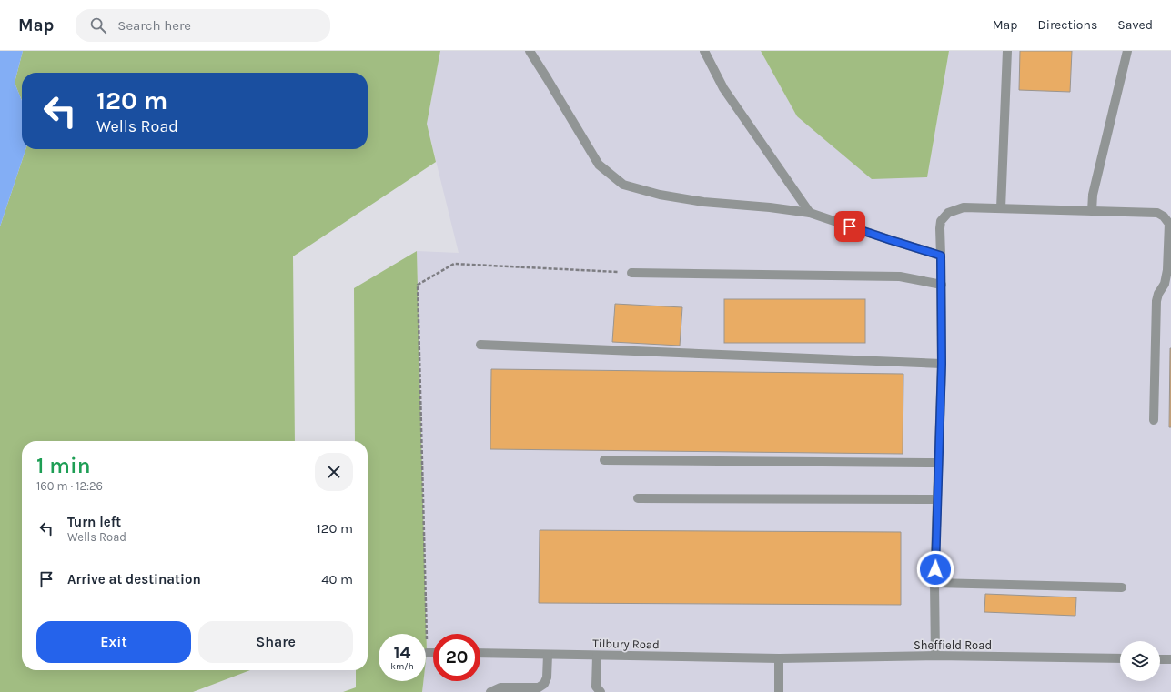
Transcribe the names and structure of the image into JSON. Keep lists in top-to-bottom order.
{
  "streets": {
    "street": ["Tilbury Road", "Sheffield Road"]
  },
  "crossings": [
    ["Tilbury Road", "Sheffield Road"]
  ],
  "page": {
    "header": "Map",
    "search": "Search here",
    "nav": ["Map", "Directions", "Saved"],
    "turn": ["120 m", "Wells Road"],
    "heading": ["1 min", "160 m · 12:26"],
    "list": [
      {
        "name": "Turn left",
        "note": "Wells Road",
        "value": "120 m"
      },
      {
        "name": "Arrive at destination",
        "value": "40 m"
      }
    ],
    "buttons": ["Exit", "Share"],
    "speed": "14 km/h",
    "limit": "20"
  }
}
